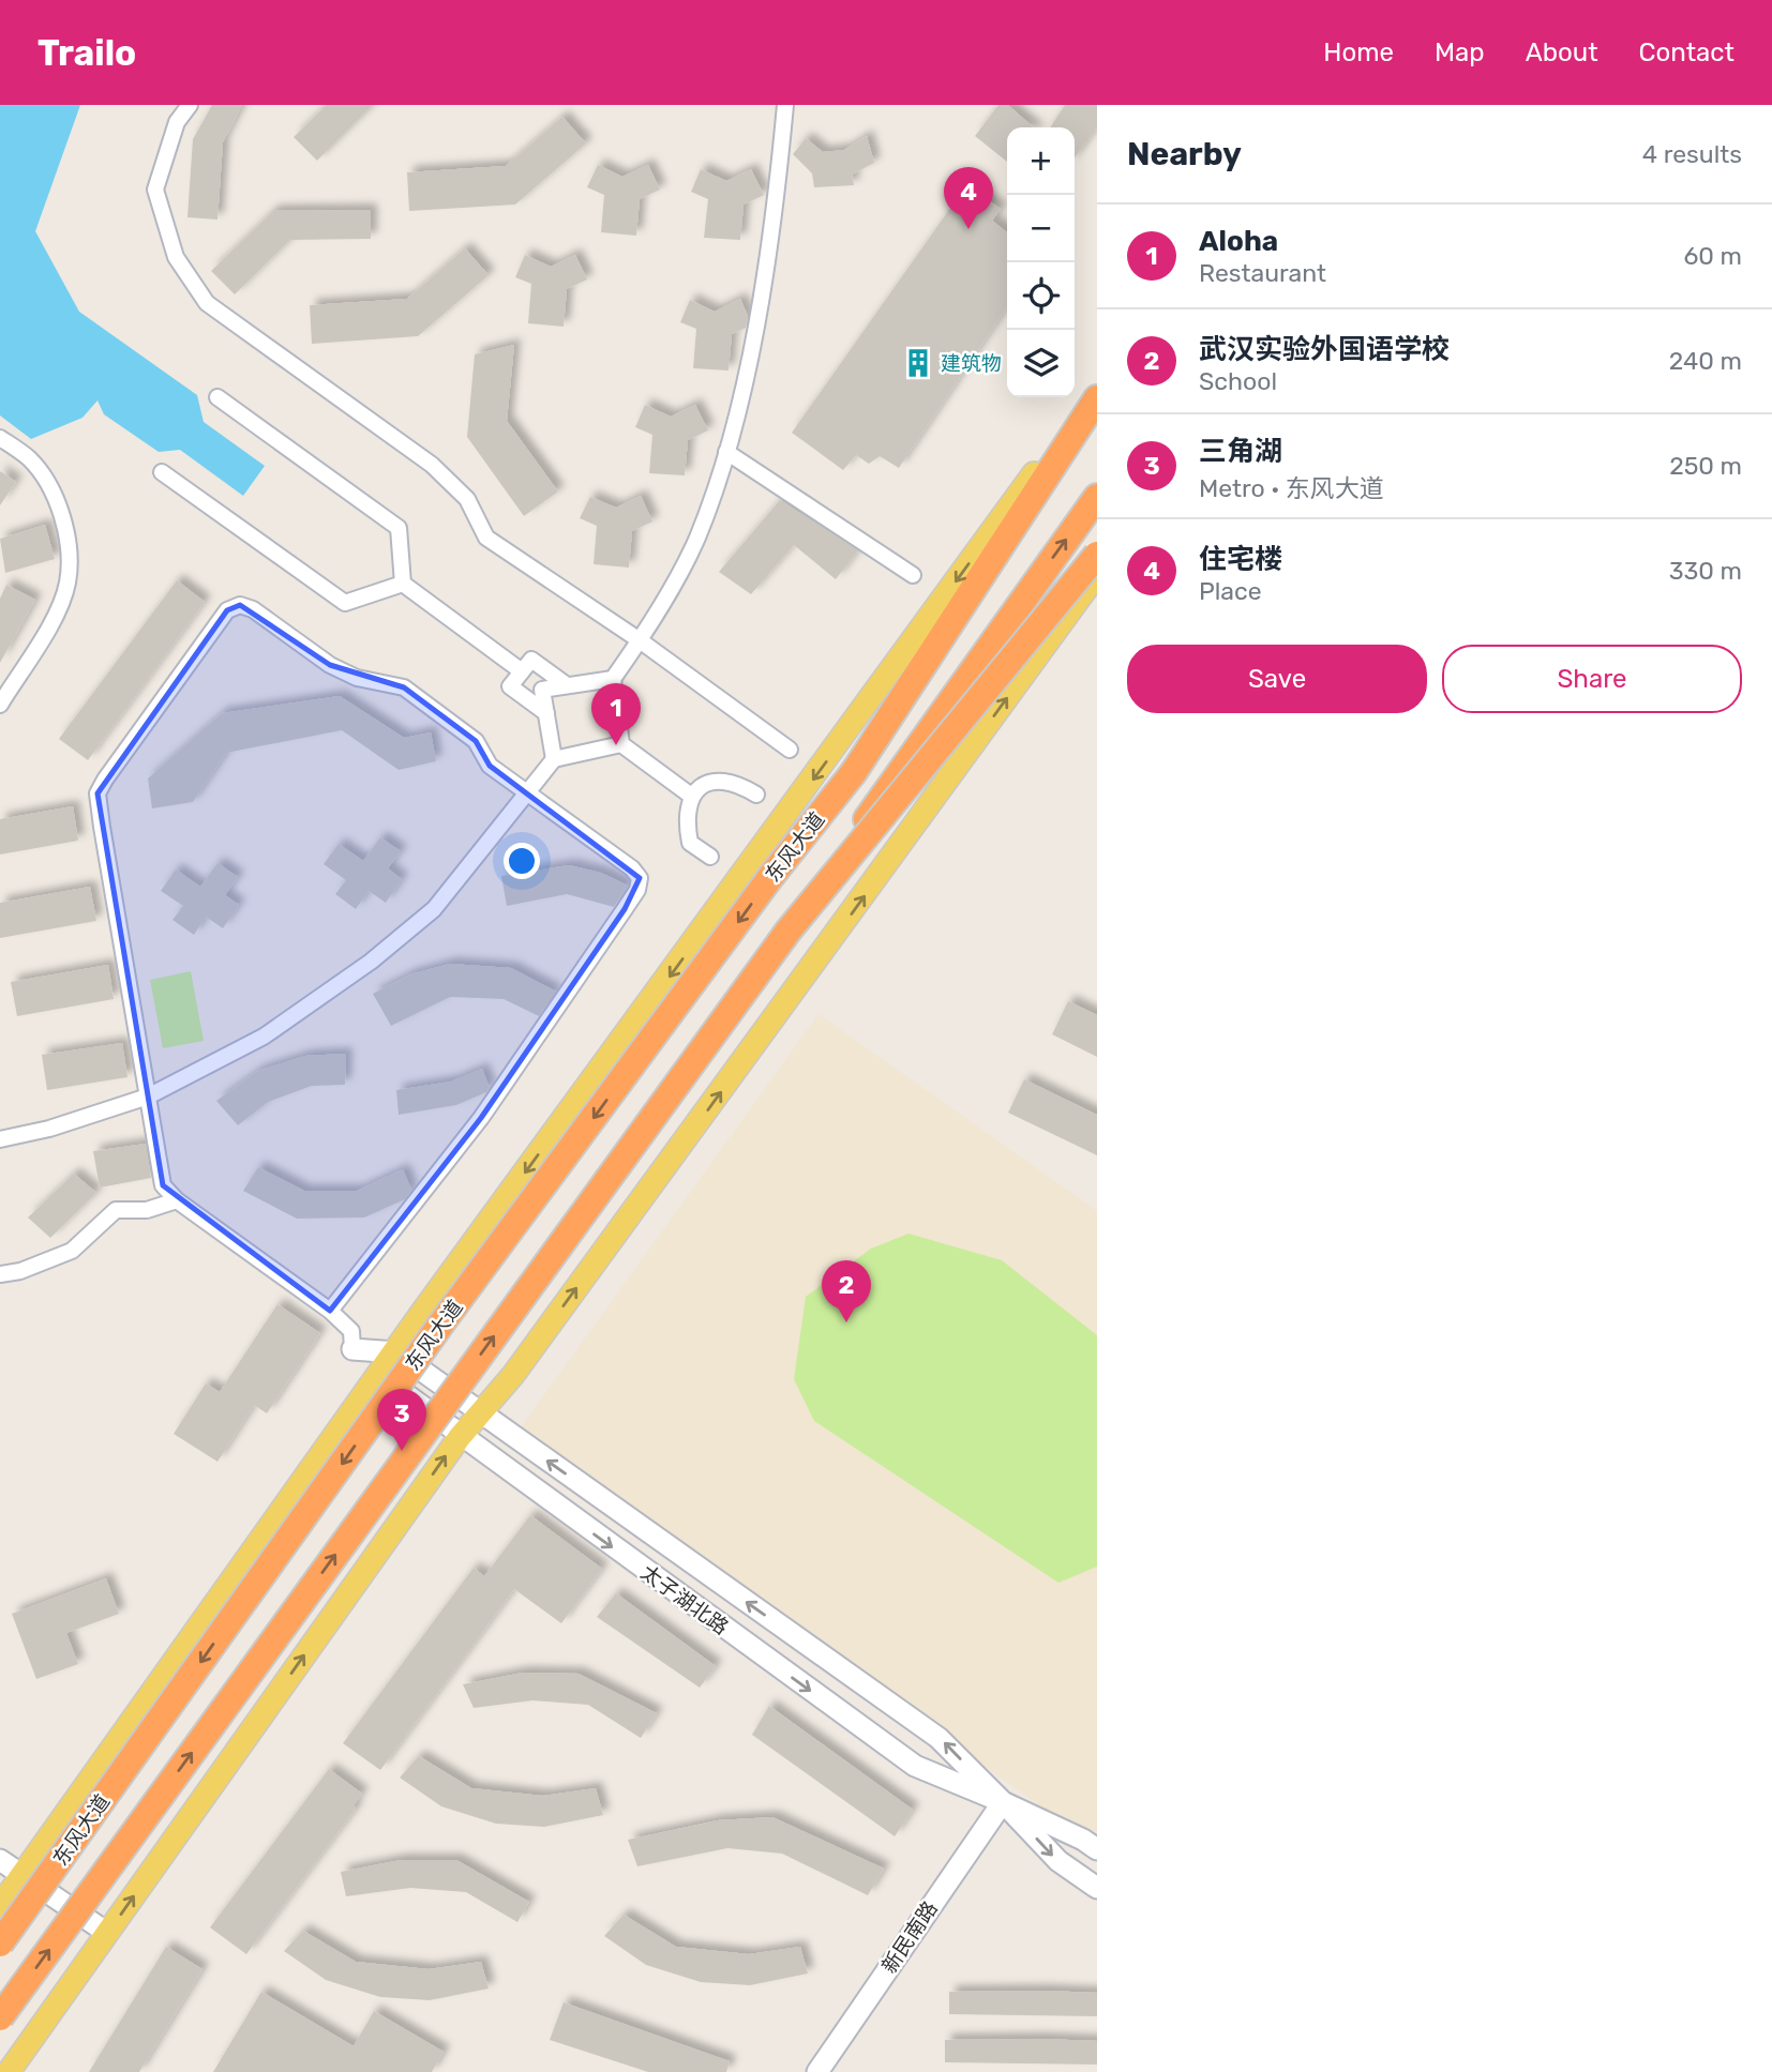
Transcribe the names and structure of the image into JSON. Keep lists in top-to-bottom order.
{
  "streets": {
    "highway": ["东风大道"],
    "main road": ["太子湖北路", "新民南路"]
  },
  "crossings": [
    ["太子湖北路", "新民南路"]
  ],
  "places": {
    "building": ["建筑物"]
  },
  "page": {
    "header": "Trailo",
    "nav": [
      "Home",
      "Map",
      "About",
      "Contact"
    ],
    "heading": ["Nearby", "4 results"],
    "map_buttons": ["+", "−"],
    "pins": [
      "4",
      "1",
      "2",
      "3"
    ],
    "list": [
      {
        "mark": "1",
        "name": "Aloha",
        "note": "Restaurant",
        "value": "60 m"
      },
      {
        "mark": "2",
        "name": "武汉实验外国语学校",
        "note": "School",
        "value": "240 m"
      },
      {
        "mark": "3",
        "name": "三角湖",
        "note": "Metro · 东风大道",
        "value": "250 m"
      },
      {
        "mark": "4",
        "name": "住宅楼",
        "note": "Place",
        "value": "330 m"
      }
    ],
    "buttons": ["Save", "Share"]
  }
}
